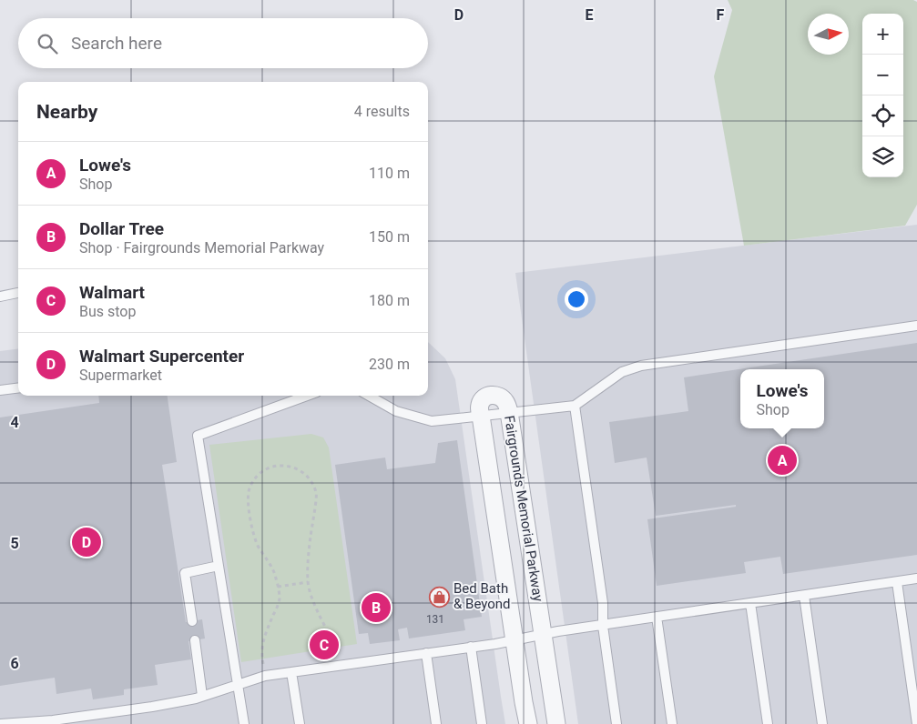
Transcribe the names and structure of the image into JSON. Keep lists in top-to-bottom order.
{
  "streets": {
    "street": ["Fairgrounds Memorial Parkway"]
  },
  "places": {
    "shop": ["Bed Bath & Beyond"]
  },
  "house_numbers": ["131"],
  "north": "right",
  "page": {
    "map_buttons": ["+", "−"],
    "search": "Search here",
    "heading": ["Nearby", "4 results"],
    "list": [
      {
        "mark": "A",
        "name": "Lowe's",
        "note": "Shop",
        "value": "110 m"
      },
      {
        "mark": "B",
        "name": "Dollar Tree",
        "note": "Shop · Fairgrounds Memorial Parkway",
        "value": "150 m"
      },
      {
        "mark": "C",
        "name": "Walmart",
        "note": "Bus stop",
        "value": "180 m"
      },
      {
        "mark": "D",
        "name": "Walmart Supercenter",
        "note": "Supermarket",
        "value": "230 m"
      }
    ],
    "popup": ["Lowe's", "Shop"],
    "pins": [
      "A",
      "D",
      "B",
      "C"
    ]
  },
  "grid": {
    "columns": ["D", "E", "F"],
    "rows": ["4", "5", "6"]
  }
}
